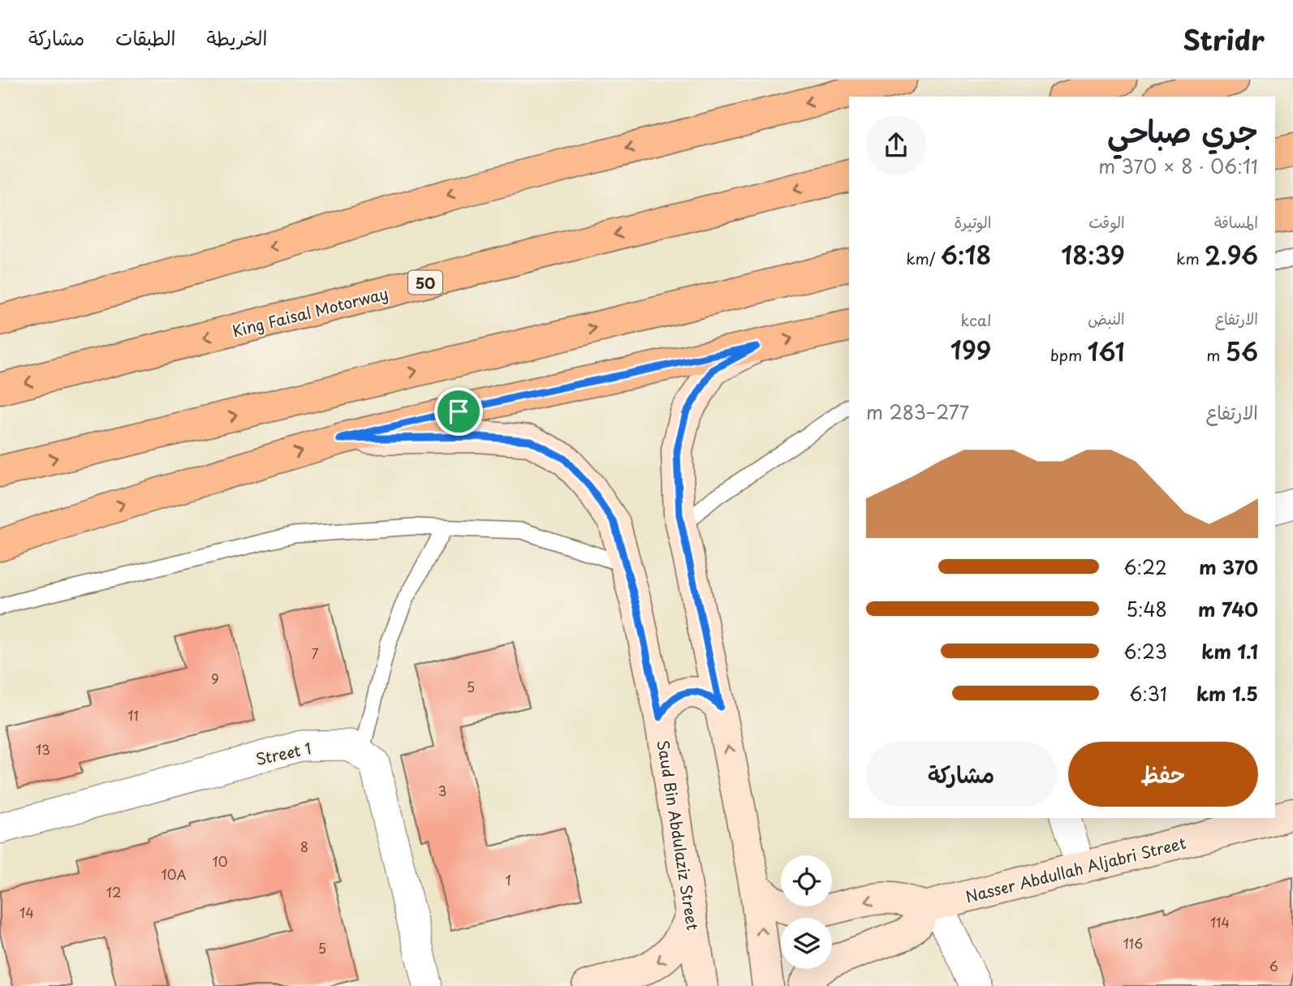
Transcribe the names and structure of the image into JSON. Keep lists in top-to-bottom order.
{
  "streets": {
    "main road": [
      "50",
      "King Faisal Motorway",
      "Saud Bin Abdulaziz Street",
      "Nasser Abdullah Aljabri Street"
    ],
    "street": ["Street 1"]
  },
  "house_numbers": [
    "7",
    "9",
    "5",
    "11",
    "13",
    "3",
    "8",
    "10",
    "10A",
    "1",
    "12",
    "14",
    "114",
    "116",
    "5",
    "6"
  ],
  "page": {
    "header": "Stridr",
    "nav": ["الخريطة", "الطبقات", "مشاركة"],
    "heading": ["جري صباحي", "06:11 · 8 × 370 m"],
    "stats": [
      ["المسافة", "2.96 km"],
      ["الوقت", "18:39"],
      ["الوتيرة", "6:18 /km"],
      ["الارتفاع", "56 m"],
      ["النبض", "161 bpm"],
      ["kcal", "199"]
    ],
    "chart": ["الارتفاع", "277–283 m"],
    "list": [
      {
        "name": "370 m",
        "note": "6:22"
      },
      {
        "name": "740 m",
        "note": "5:48"
      },
      {
        "name": "1.1 km",
        "note": "6:23"
      },
      {
        "name": "1.5 km",
        "note": "6:31"
      }
    ],
    "buttons": ["حفظ", "مشاركة"]
  }
}
